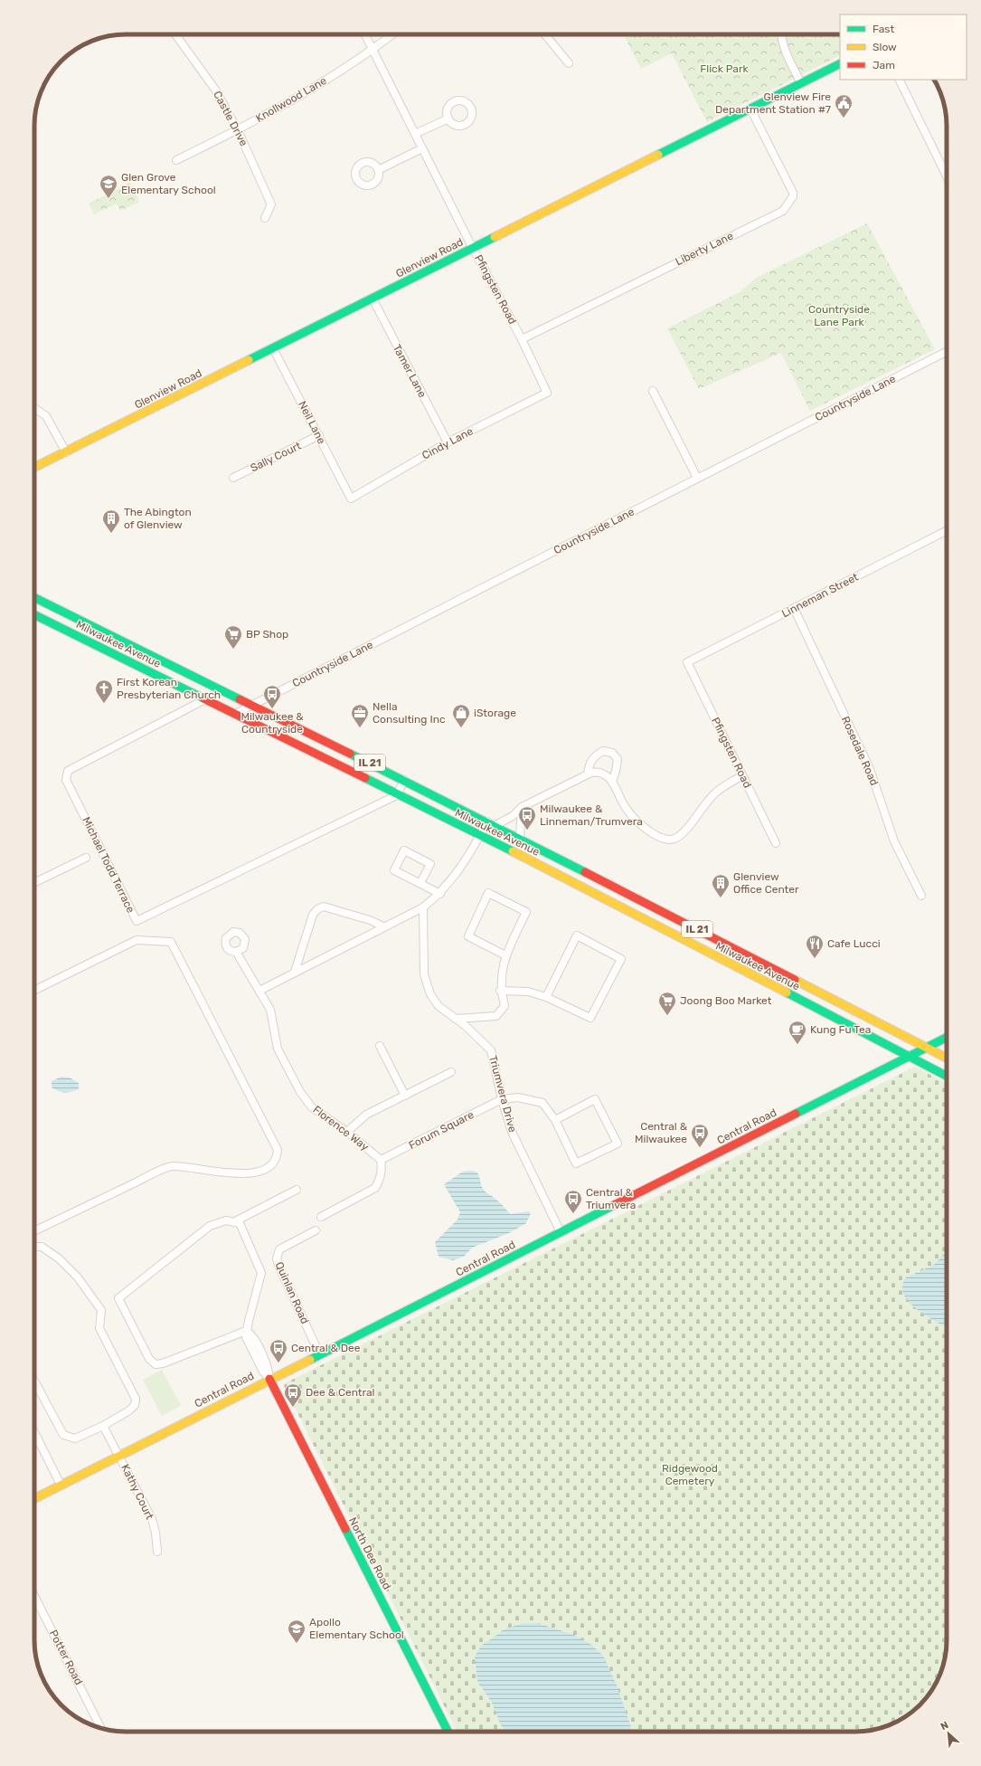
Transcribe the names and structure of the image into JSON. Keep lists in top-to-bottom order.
{
  "streets": {
    "main road": [
      "Glenview Road",
      "Milwaukee Avenue",
      "IL 21",
      "Central Road",
      "North Dee Road"
    ],
    "street": [
      "Knollwood Lane",
      "Castle Drive",
      "Liberty Lane",
      "Pfingsten Road",
      "Tamer Lane",
      "Countryside Lane",
      "Neil Lane",
      "Cindy Lane",
      "Sally Court",
      "Linneman Street",
      "Rosedale Road",
      "Michael Todd Terrace",
      "Triumvera Drive",
      "Florence Way",
      "Forum Square",
      "Quinlan Road",
      "Kathy Court",
      "Potter Road"
    ]
  },
  "crossings": [
    ["Knollwood Lane", "Castle Drive"],
    ["Knollwood Lane", "Pfingsten Road"],
    ["Liberty Lane", "Glenview Road"],
    ["Liberty Lane", "Pfingsten Road"],
    ["Glenview Road", "Pfingsten Road"],
    ["Glenview Road", "Tamer Lane"],
    ["Glenview Road", "Neil Lane"],
    ["Pfingsten Road", "Cindy Lane"],
    ["Pfingsten Road", "Linneman Street"],
    ["Tamer Lane", "Cindy Lane"],
    ["Countryside Lane", "Milwaukee Avenue"],
    ["Neil Lane", "Cindy Lane"],
    ["Neil Lane", "Sally Court"],
    ["Linneman Street", "Rosedale Road"],
    ["Milwaukee Avenue", "Michael Todd Terrace"],
    ["Milwaukee Avenue", "Central Road"],
    ["Triumvera Drive", "Central Road"],
    ["Triumvera Drive", "Forum Square"],
    ["Central Road", "Quinlan Road"],
    ["Central Road", "Kathy Court"],
    ["Central Road", "North Dee Road"],
    ["Florence Way", "Forum Square"]
  ],
  "parks": ["Flick Park", "Countryside Lane Park", "Ridgewood Cemetery"],
  "places": {
    "public building": ["Glenview Fire Department Station #7"],
    "school or university": ["Glen Grove Elementary School", "Apollo Elementary School"],
    "building": ["The Abington of Glenview", "Glenview Office Center"],
    "supermarket": ["BP Shop", "Joong Boo Market"],
    "church": ["First Korean Presbyterian Church"],
    "bus stop": [
      "Milwaukee & Countryside",
      "Milwaukee & Linneman/Trumvera",
      "Central & Milwaukee",
      "Central & Triumvera",
      "Central & Dee",
      "Dee & Central"
    ],
    "office": ["Nella Consulting Inc"],
    "shop": ["iStorage"],
    "restaurant": ["Cafe Lucci"],
    "cafe": ["Kung Fu Tea"]
  },
  "legend": ["Fast", "Slow", "Jam"],
  "north": "top left"
}
